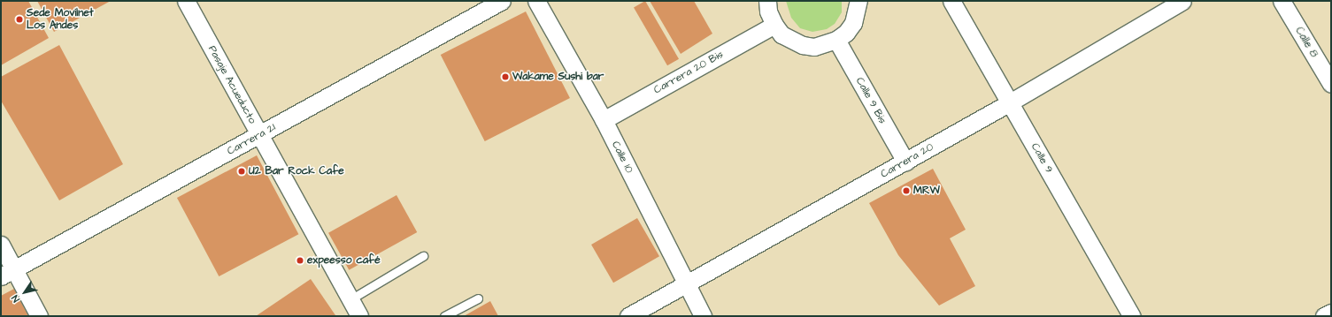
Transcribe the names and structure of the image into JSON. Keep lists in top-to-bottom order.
{
  "streets": {
    "street": [
      "Calle 8",
      "Carrera 20 Bis",
      "Pasaje Acueducto",
      "Calle 9 Bis",
      "Carrera 21",
      "Calle 10",
      "Calle 9",
      "Carrera 20"
    ]
  },
  "crossings": [
    ["Carrera 20 Bis", "Calle 10"],
    ["Pasaje Acueducto", "Carrera 21"],
    ["Calle 9 Bis", "Carrera 20"],
    ["Calle 10", "Carrera 20"],
    ["Calle 9", "Carrera 20"]
  ],
  "places": [
    "Sede Movilnet Los Andes",
    "Wakame Sushi bar",
    "U2 Bar Rock Cafe",
    "MRW",
    "expeesso café"
  ],
  "north": "bottom left"
}
